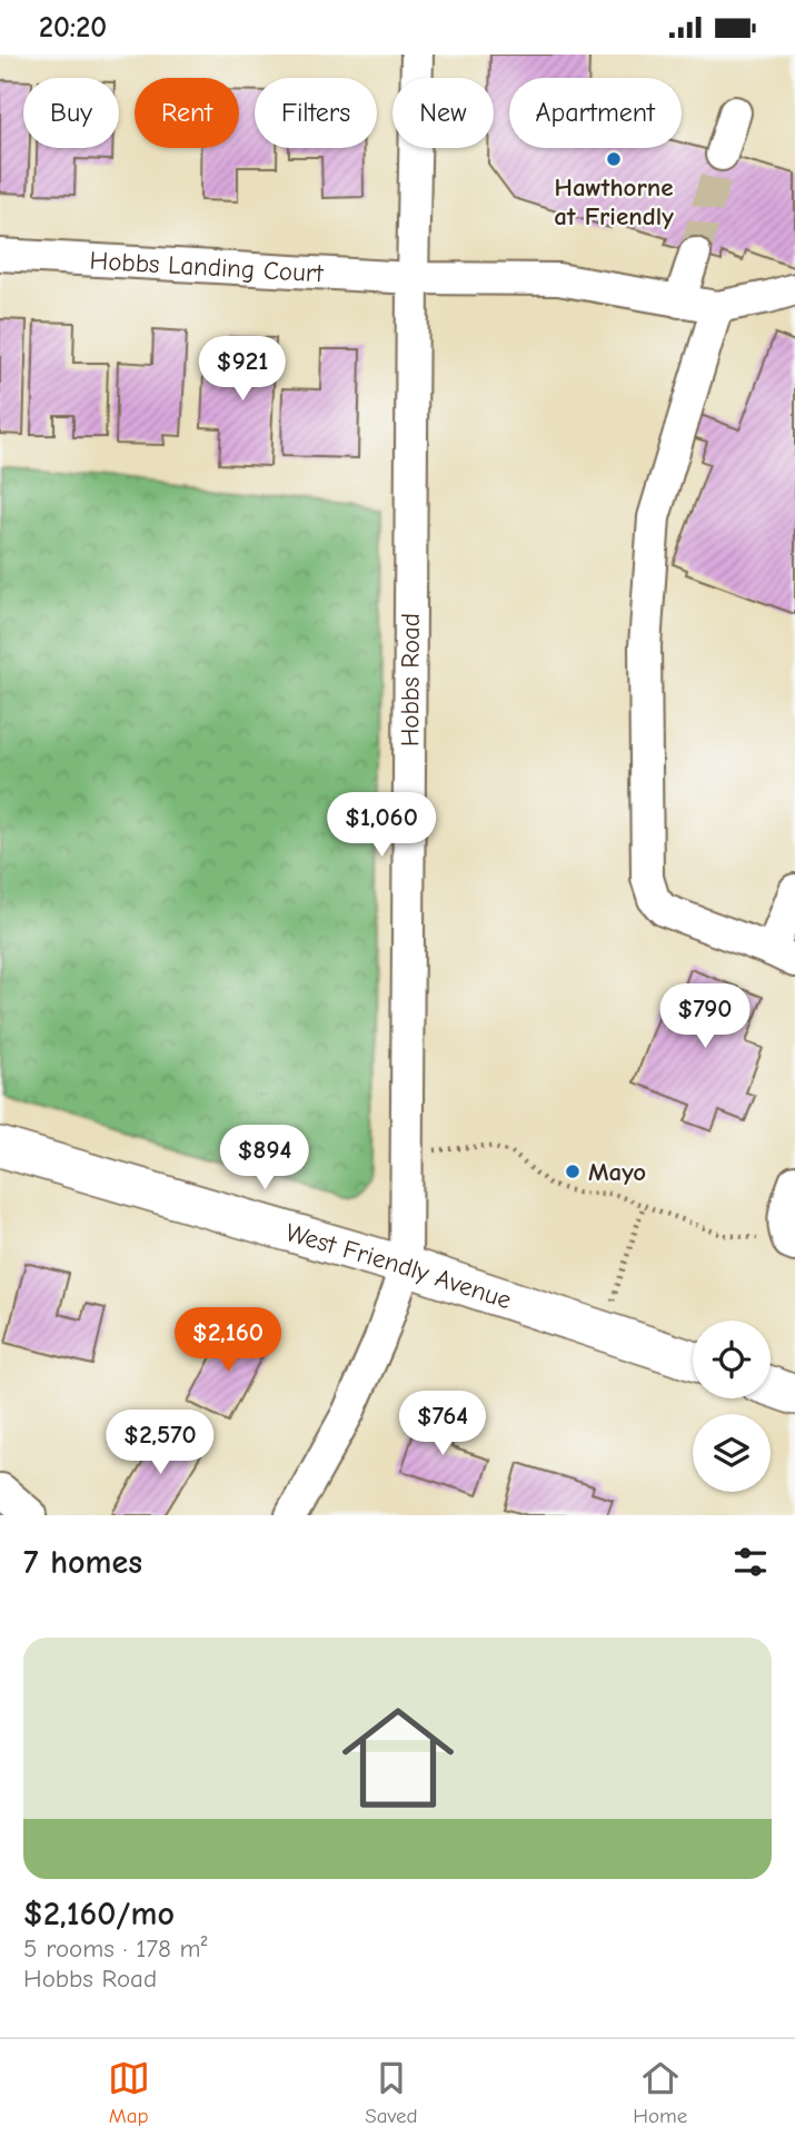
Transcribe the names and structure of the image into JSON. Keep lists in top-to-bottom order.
{
  "streets": {
    "main road": ["West Friendly Avenue"],
    "street": ["Hobbs Landing Court", "Hobbs Road"]
  },
  "crossings": [
    ["Hobbs Landing Court", "Hobbs Road"],
    ["Hobbs Road", "West Friendly Avenue"]
  ],
  "places": ["Hawthorne at Friendly", "Mayo"],
  "page": {
    "status": "20:20",
    "chip": [
      "Buy",
      "Rent",
      "Filters",
      "New",
      "Apartment"
    ],
    "price": [
      "$921",
      "$1,060",
      "$790",
      "$894",
      "$2,160",
      "$764",
      "$2,570"
    ],
    "heading": "7 homes",
    "list": [
      {
        "name": "$2,160/mo",
        "note": "5 rooms · 178 m² · Hobbs Road"
      }
    ],
    "tabs": ["Map", "Saved", "Home"]
  }
}
